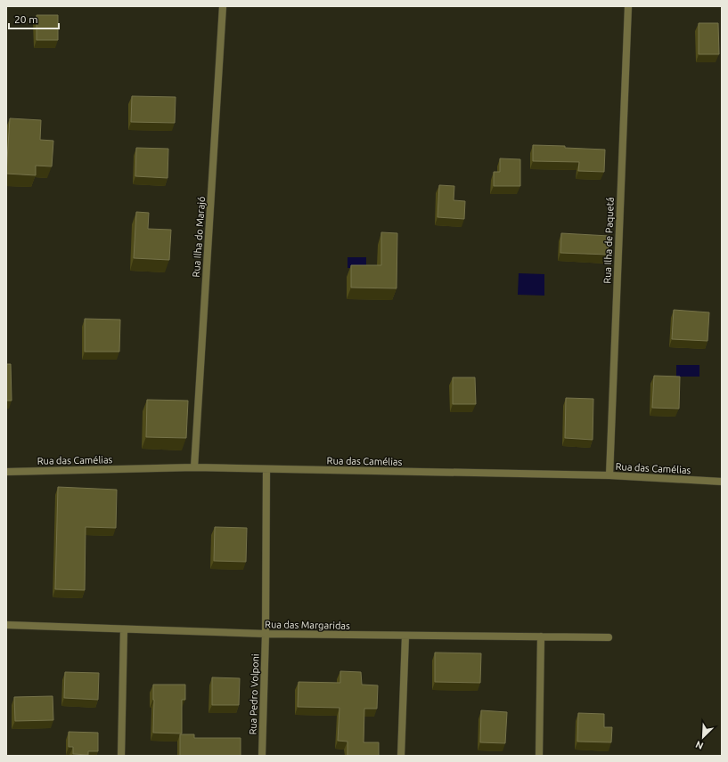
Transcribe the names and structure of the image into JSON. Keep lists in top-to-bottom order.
{
  "streets": {
    "street": [
      "Rua Ilha do Marajó",
      "Rua Ilha de Paquetá",
      "Rua das Camélias",
      "Rua das Margaridas",
      "Rua Pedro Volponi"
    ]
  },
  "crossings": [
    ["Rua Ilha do Marajó", "Rua das Camélias"],
    ["Rua Ilha de Paquetá", "Rua das Camélias"],
    ["Rua das Camélias", "Rua Pedro Volponi"],
    ["Rua das Margaridas", "Rua Pedro Volponi"]
  ],
  "scale_bar": "20 m",
  "north": "bottom left"
}
